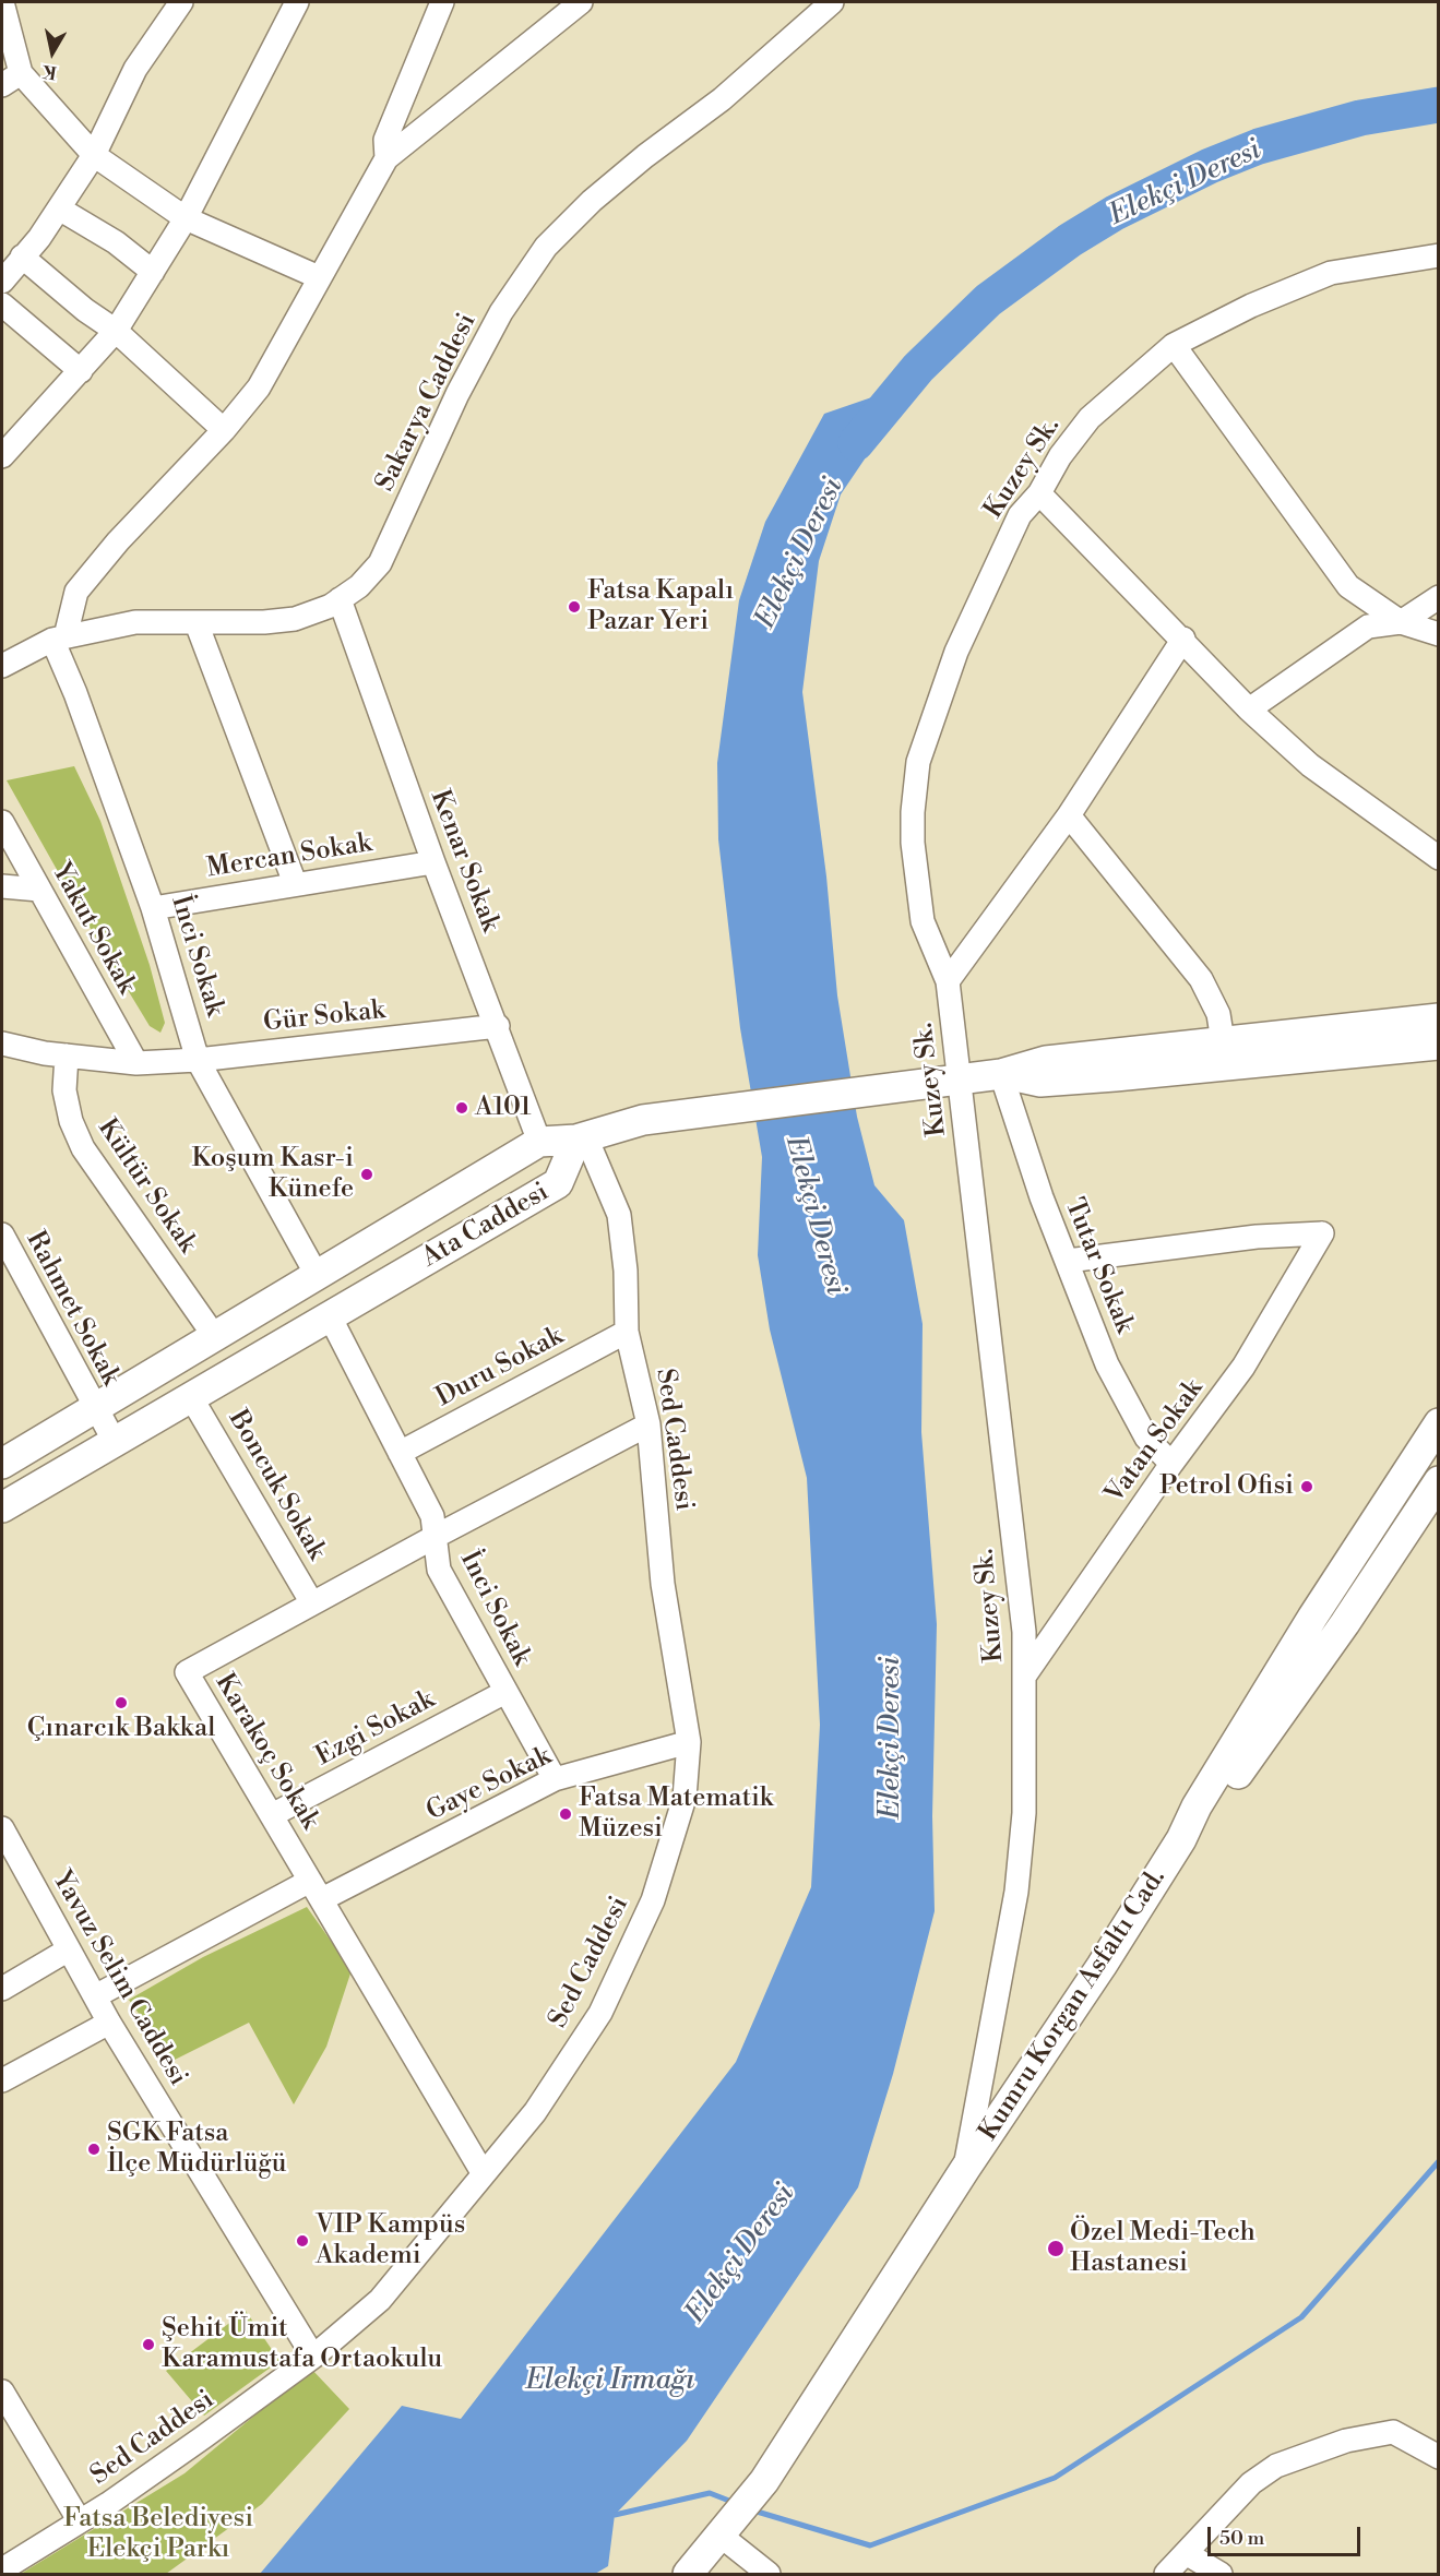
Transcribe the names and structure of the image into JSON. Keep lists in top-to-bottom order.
{
  "streets": {
    "main road": ["Ata Caddesi", "Kumru Korgan Asfaltı Cad."],
    "street": [
      "Sakarya Caddesi",
      "Kuzey Sk.",
      "Mercan Sokak",
      "Kenar Sokak",
      "Yakut Sokak",
      "İnci Sokak",
      "Gür Sokak",
      "Kültür Sokak",
      "Tutar Sokak",
      "Rahmet Sokak",
      "Duru Sokak",
      "Sed Caddesi",
      "Vatan Sokak",
      "Boncuk Sokak",
      "Ezgi Sokak",
      "Karakoç Sokak",
      "Gaye Sokak",
      "Yavuz Selim Caddesi"
    ]
  },
  "crossings": [
    ["Sakarya Caddesi", "Kenar Sokak"],
    ["Sakarya Caddesi", "İnci Sokak"],
    ["Kuzey Sk.", "Vatan Sokak"],
    ["Kuzey Sk.", "Kumru Korgan Asfaltı Cad."],
    ["Mercan Sokak", "Kenar Sokak"],
    ["Mercan Sokak", "İnci Sokak"],
    ["Kenar Sokak", "Gür Sokak"],
    ["Kenar Sokak", "Ata Caddesi"],
    ["Yakut Sokak", "Gür Sokak"],
    ["İnci Sokak", "Gür Sokak"],
    ["İnci Sokak", "Ata Caddesi"],
    ["İnci Sokak", "Duru Sokak"],
    ["İnci Sokak", "Ezgi Sokak"],
    ["İnci Sokak", "Karakoç Sokak"],
    ["İnci Sokak", "Gaye Sokak"],
    ["Gür Sokak", "Kültür Sokak"],
    ["Kültür Sokak", "Ata Caddesi"],
    ["Ata Caddesi", "Rahmet Sokak"],
    ["Ata Caddesi", "Sed Caddesi"],
    ["Ata Caddesi", "Boncuk Sokak"],
    ["Tutar Sokak", "Vatan Sokak"],
    ["Duru Sokak", "Sed Caddesi"],
    ["Sed Caddesi", "Karakoç Sokak"],
    ["Sed Caddesi", "Gaye Sokak"],
    ["Sed Caddesi", "Yavuz Selim Caddesi"],
    ["Boncuk Sokak", "Karakoç Sokak"],
    ["Ezgi Sokak", "Karakoç Sokak"],
    ["Karakoç Sokak", "Gaye Sokak"],
    ["Gaye Sokak", "Yavuz Selim Caddesi"]
  ],
  "water": ["Elekçi Deresi", "Elekçi Irmağı"],
  "parks": ["Fatsa Belediyesi Elekçi Parkı"],
  "places": [
    "Fatsa Kapalı Pazar Yeri",
    "A101",
    "Koşum Kasr-i Künefe",
    "Petrol Ofisi",
    "Çınarcık Bakkal",
    "Fatsa Matematik Müzesi",
    "SGK Fatsa İlçe Müdürlüğü",
    "VIP Kampüs Akademi",
    "Özel Medi-Tech Hastanesi",
    "Şehit Ümit Karamustafa Ortaokulu"
  ],
  "scale_bar": "50 m",
  "north": "bottom"
}
